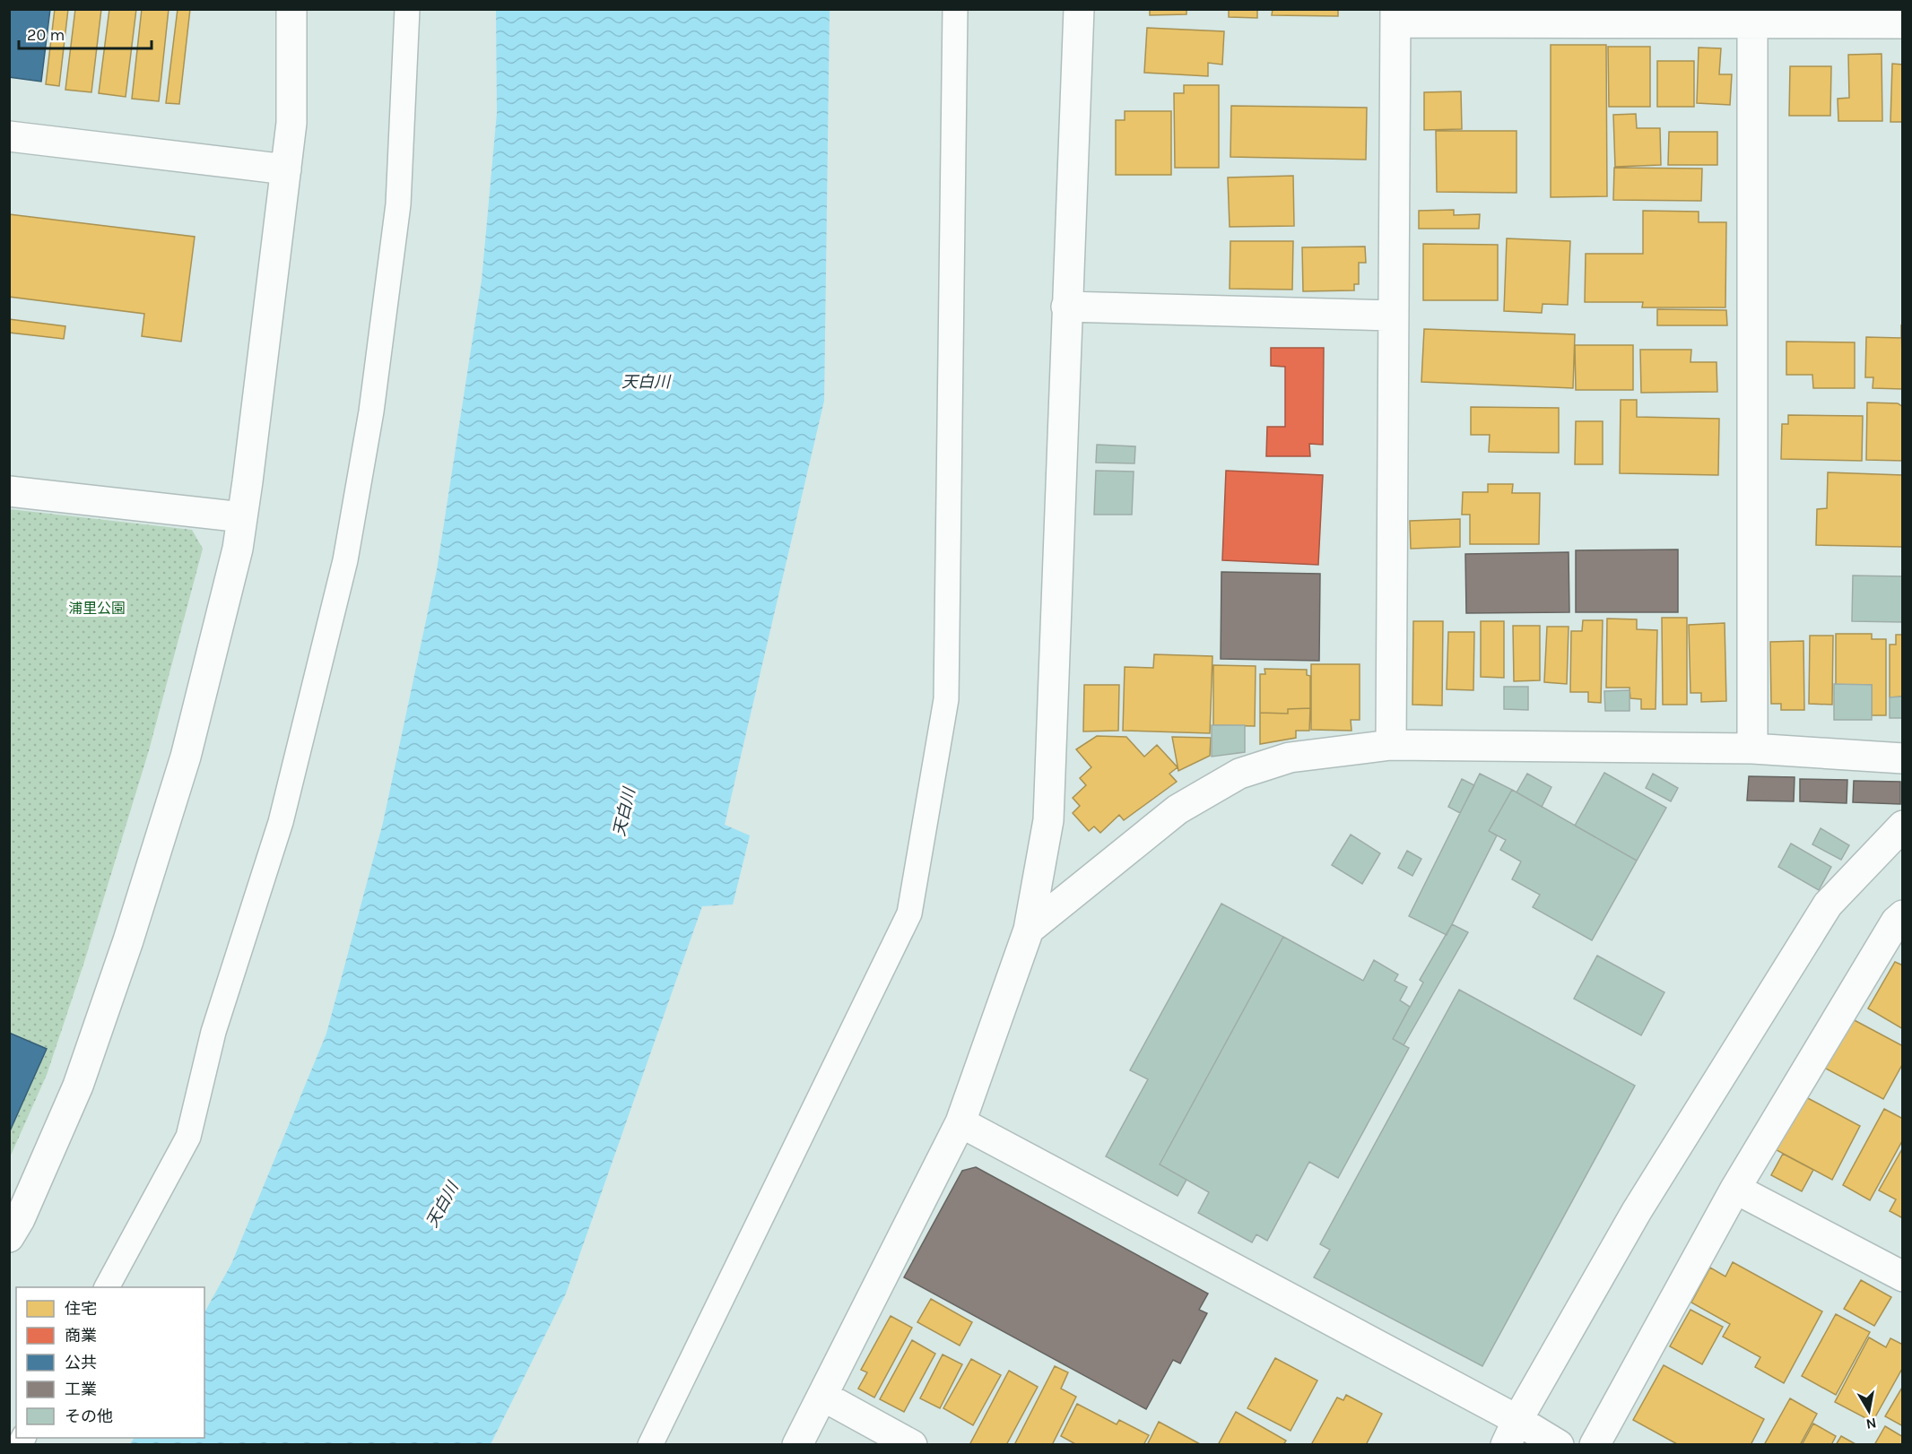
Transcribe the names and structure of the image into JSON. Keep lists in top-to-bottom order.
{
  "water": ["天白川"],
  "parks": ["浦里公園"],
  "legend": [
    "住宅",
    "商業",
    "公共",
    "工業",
    "その他"
  ],
  "scale_bar": "20 m",
  "north": "bottom"
}
